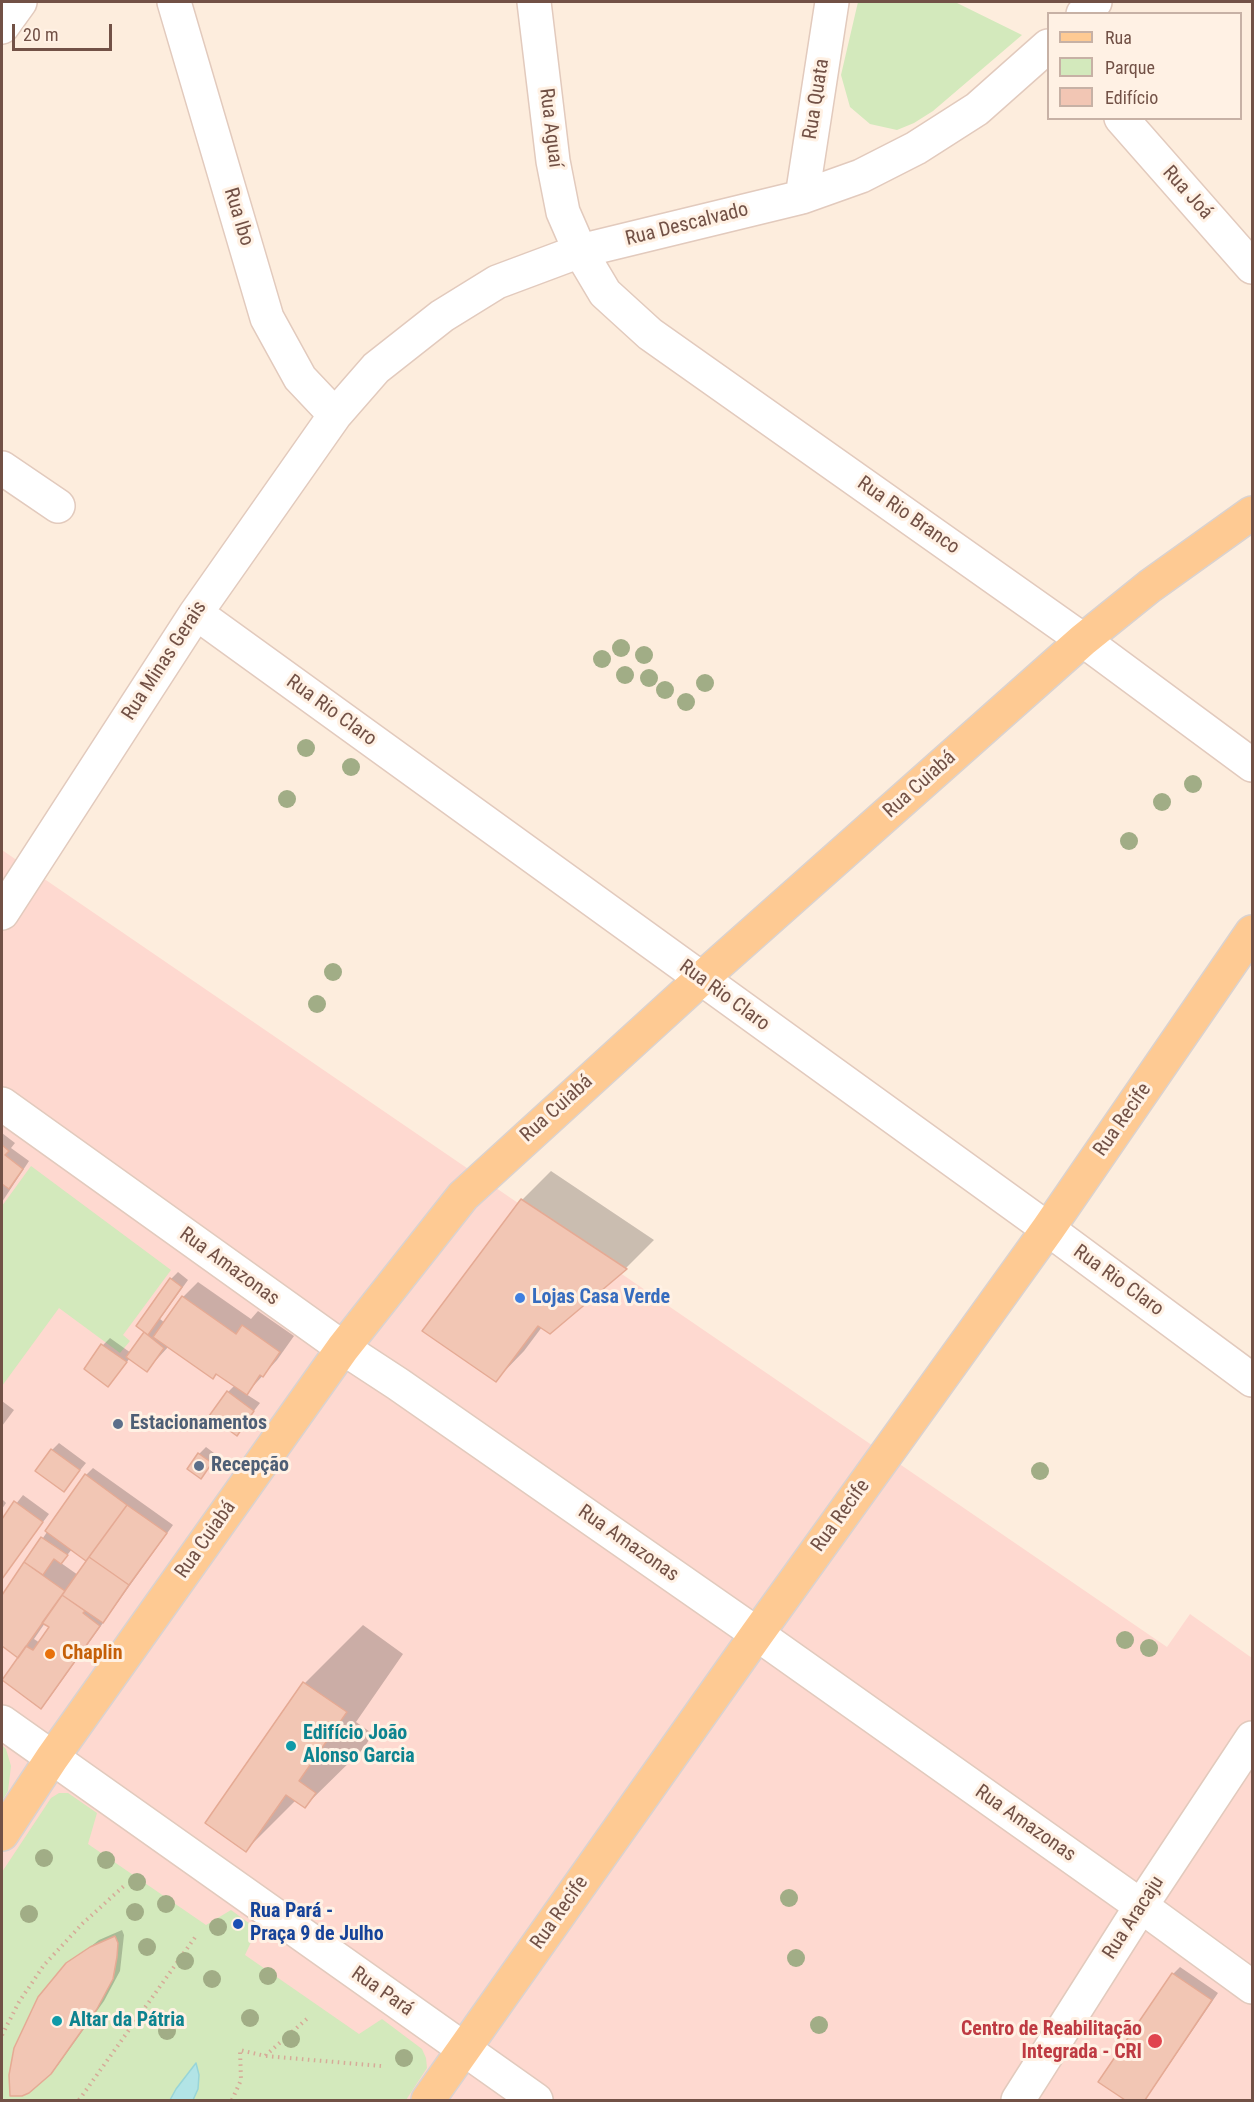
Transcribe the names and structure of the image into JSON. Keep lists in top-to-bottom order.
{
  "streets": {
    "main road": ["Rua Cuiabá", "Rua Recife"],
    "street": [
      "Rua Quata",
      "Rua Aguaí",
      "Rua Joá",
      "Rua Ibo",
      "Rua Descalvado",
      "Rua Rio Branco",
      "Rua Minas Gerais",
      "Rua Rio Claro",
      "Rua Amazonas",
      "Rua Aracaju",
      "Rua Pará"
    ]
  },
  "crossings": [
    ["Rua Quata", "Rua Descalvado"],
    ["Rua Aguaí", "Rua Descalvado"],
    ["Rua Aguaí", "Rua Rio Branco"],
    ["Rua Ibo", "Rua Descalvado"],
    ["Rua Ibo", "Rua Minas Gerais"],
    ["Rua Descalvado", "Rua Rio Branco"],
    ["Rua Descalvado", "Rua Minas Gerais"],
    ["Rua Rio Branco", "Rua Cuiabá"],
    ["Rua Minas Gerais", "Rua Rio Claro"],
    ["Rua Rio Claro", "Rua Cuiabá"],
    ["Rua Rio Claro", "Rua Recife"],
    ["Rua Cuiabá", "Rua Amazonas"],
    ["Rua Cuiabá", "Rua Pará"],
    ["Rua Recife", "Rua Amazonas"],
    ["Rua Recife", "Rua Pará"],
    ["Rua Amazonas", "Rua Aracaju"]
  ],
  "places": [
    "Lojas Casa Verde",
    "Estacionamentos",
    "Recepção",
    "Chaplin",
    "Edifício João Alonso Garcia",
    "Rua Pará - Praça 9 de Julho",
    "Altar da Pátria",
    "Centro de Reabilitação Integrada - CRI"
  ],
  "legend": ["Rua", "Parque", "Edifício"],
  "scale_bar": "20 m"
}
